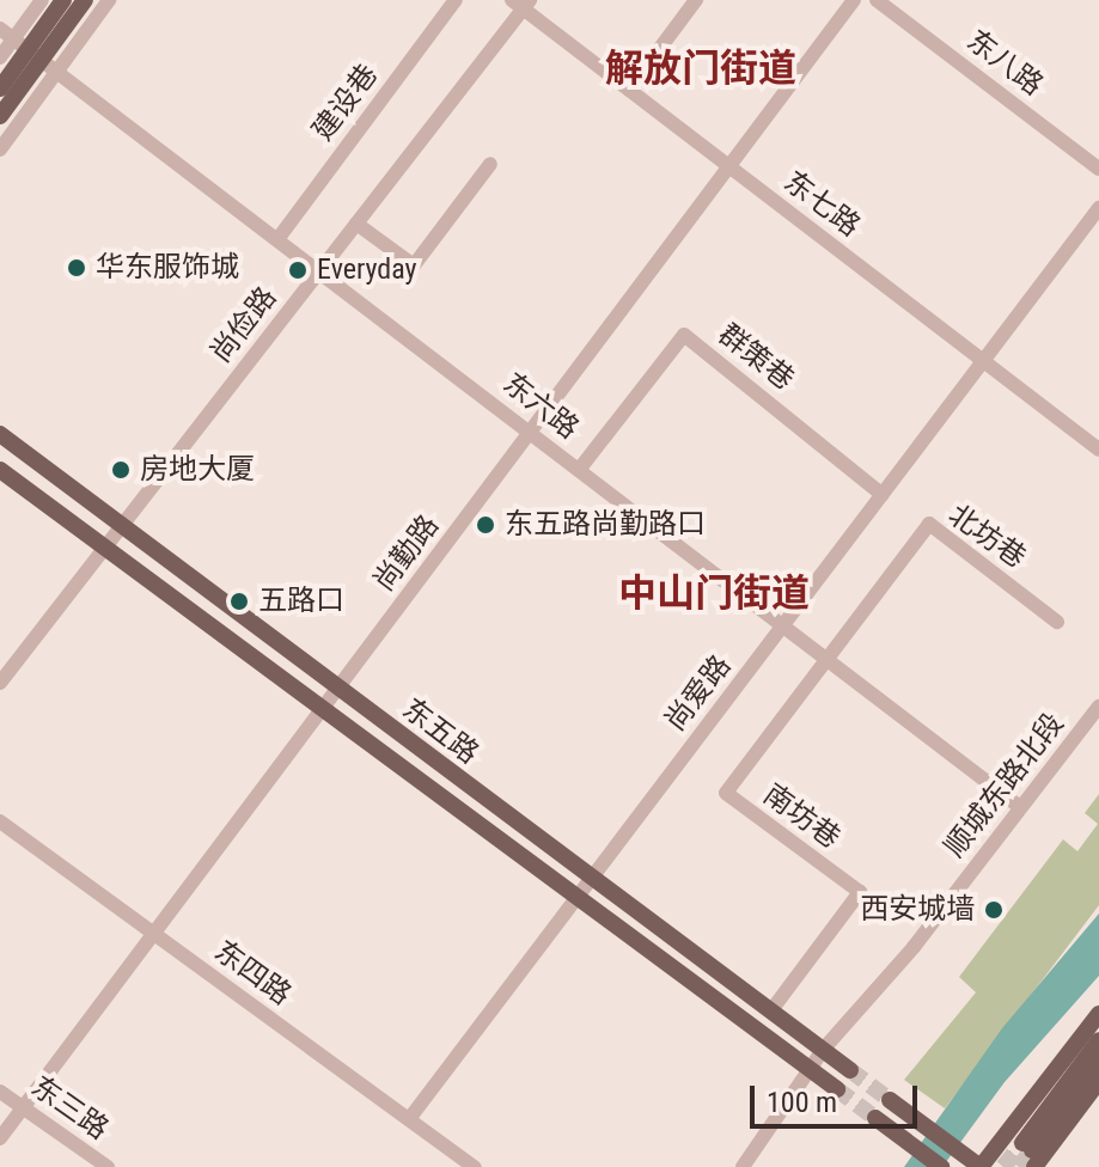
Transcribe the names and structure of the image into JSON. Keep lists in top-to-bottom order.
{
  "streets": {
    "main road": ["东五路"],
    "street": [
      "东八路",
      "建设巷",
      "东七路",
      "尚俭路",
      "群策巷",
      "东六路",
      "北坊巷",
      "尚勤路",
      "尚爱路",
      "顺城东路北段",
      "南坊巷",
      "东四路",
      "东三路"
    ]
  },
  "crossings": [
    ["建设巷", "东六路"],
    ["东七路", "尚俭路"],
    ["东七路", "尚勤路"],
    ["东七路", "尚爱路"],
    ["尚俭路", "东六路"],
    ["尚俭路", "东五路"],
    ["群策巷", "东六路"],
    ["群策巷", "尚爱路"],
    ["东六路", "北坊巷"],
    ["东六路", "尚勤路"],
    ["东六路", "尚爱路"],
    ["东六路", "顺城东路北段"],
    ["东六路", "南坊巷"],
    ["北坊巷", "南坊巷"],
    ["尚勤路", "东五路"],
    ["尚勤路", "东四路"],
    ["尚勤路", "东三路"],
    ["尚爱路", "东五路"],
    ["尚爱路", "东四路"],
    ["东五路", "顺城东路北段"],
    ["东五路", "南坊巷"]
  ],
  "districts": ["解放门街道", "中山门街道"],
  "places": [
    "华东服饰城",
    "Everyday",
    "房地大厦",
    "东五路尚勤路口",
    "五路口",
    "西安城墙"
  ],
  "scale_bar": "100 m"
}
